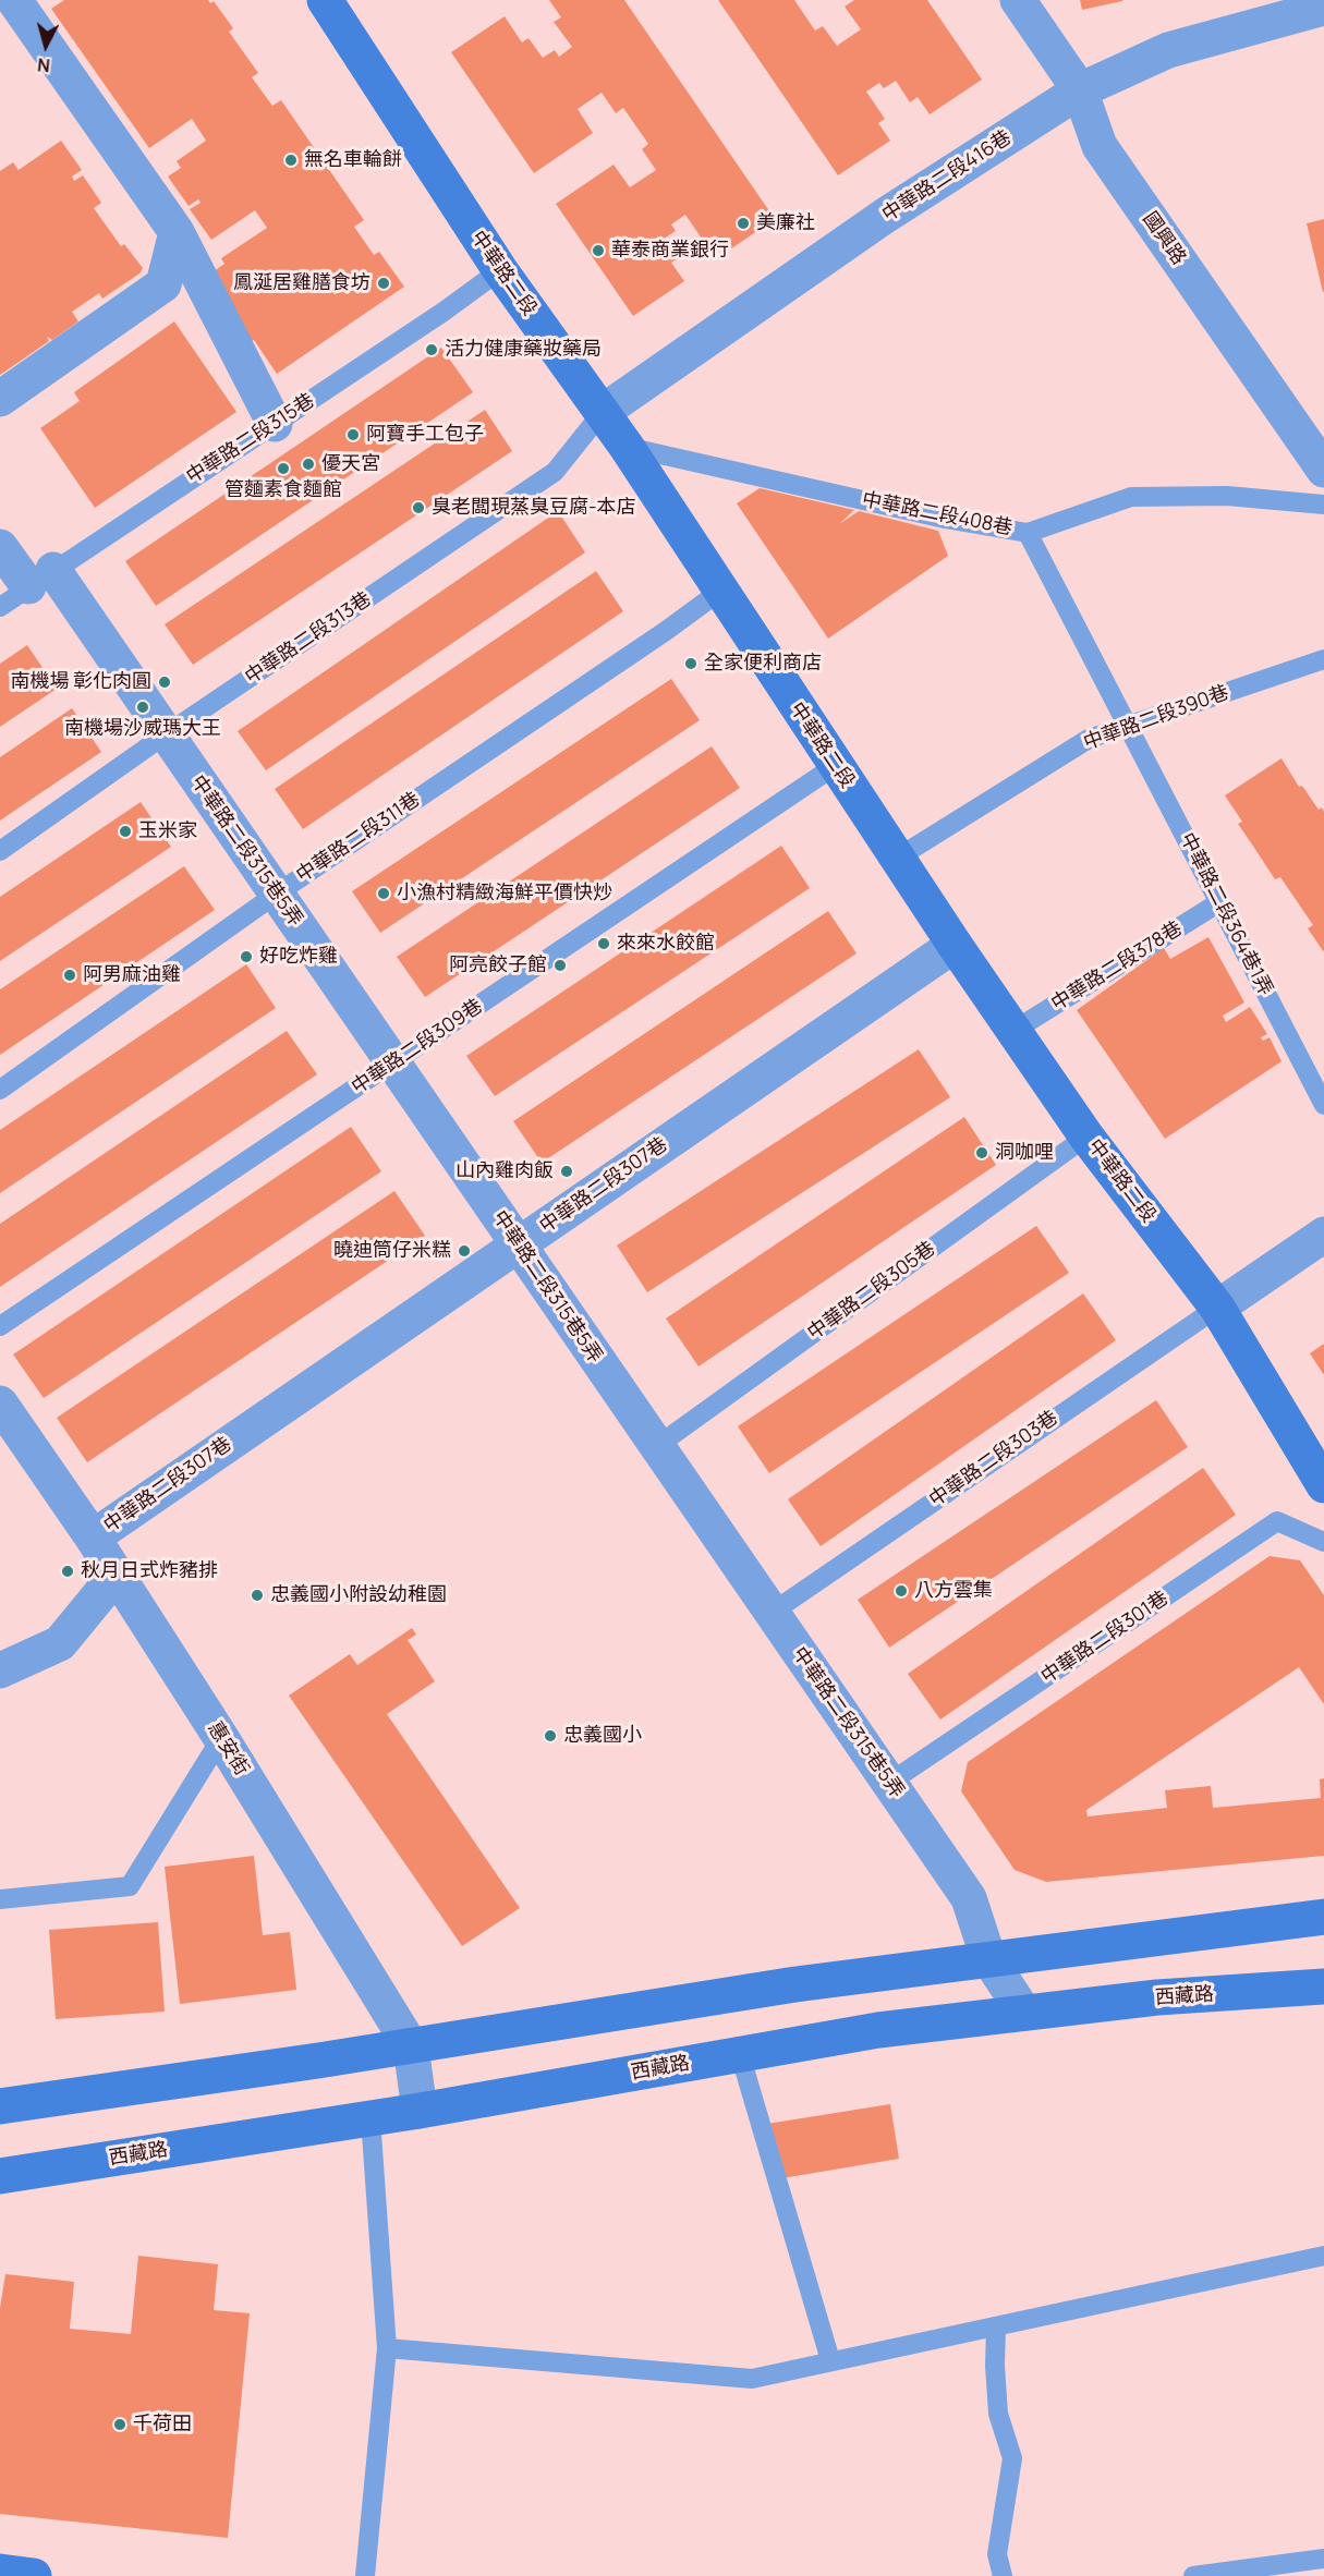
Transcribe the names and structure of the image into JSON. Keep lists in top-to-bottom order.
{
  "streets": {
    "street": [
      "中華路二段416巷",
      "國興路",
      "中華路二段",
      "中華路二段315巷5弄",
      "中華路二段307巷",
      "惠安街",
      "西藏路"
    ],
    "lane": [
      "中華路二段315巷",
      "中華路二段408巷",
      "中華路二段313巷",
      "中華路二段390巷",
      "中華路二段311巷",
      "中華路二段364巷1弄",
      "中華路二段378巷",
      "中華路二段309巷",
      "中華路二段305巷",
      "中華路二段303巷",
      "中華路二段301巷"
    ]
  },
  "crossings": [
    ["中華路二段416巷", "國興路"],
    ["中華路二段416巷", "中華路二段"],
    ["中華路二段416巷", "中華路二段313巷"],
    ["中華路二段", "中華路二段315巷"],
    ["中華路二段", "中華路二段408巷"],
    ["中華路二段", "中華路二段313巷"],
    ["中華路二段", "中華路二段390巷"],
    ["中華路二段", "中華路二段311巷"],
    ["中華路二段", "中華路二段378巷"],
    ["中華路二段", "中華路二段309巷"],
    ["中華路二段", "中華路二段307巷"],
    ["中華路二段", "中華路二段305巷"],
    ["中華路二段", "中華路二段303巷"],
    ["中華路二段315巷", "中華路二段315巷5弄"],
    ["中華路二段408巷", "中華路二段364巷1弄"],
    ["中華路二段313巷", "中華路二段315巷5弄"],
    ["中華路二段390巷", "中華路二段364巷1弄"],
    ["中華路二段311巷", "中華路二段315巷5弄"],
    ["中華路二段315巷5弄", "中華路二段309巷"],
    ["中華路二段315巷5弄", "中華路二段307巷"],
    ["中華路二段315巷5弄", "中華路二段305巷"],
    ["中華路二段315巷5弄", "中華路二段303巷"],
    ["中華路二段315巷5弄", "中華路二段301巷"],
    ["中華路二段315巷5弄", "西藏路"],
    ["中華路二段364巷1弄", "中華路二段378巷"],
    ["中華路二段307巷", "惠安街"],
    ["惠安街", "西藏路"]
  ],
  "places": [
    "無名車輪餅",
    "美廉社",
    "華泰商業銀行",
    "鳳涎居雞膳食坊",
    "活力健康藥妝藥局",
    "阿寶手工包子",
    "優天宮",
    "管麵素食麵館",
    "臭老闆現蒸臭豆腐-本店",
    "全家便利商店",
    "南機場 彰化肉圓",
    "南機場沙威瑪大王",
    "玉米家",
    "小漁村精緻海鮮平價快炒",
    "來來水餃館",
    "好吃炸雞",
    "阿亮餃子館",
    "阿男麻油雞",
    "洞咖哩",
    "山內雞肉飯",
    "曉迪筒仔米糕",
    "秋月日式炸豬排",
    "八方雲集",
    "忠義國小附設幼稚園",
    "忠義國小",
    "千荷田"
  ],
  "north": "bottom"
}
